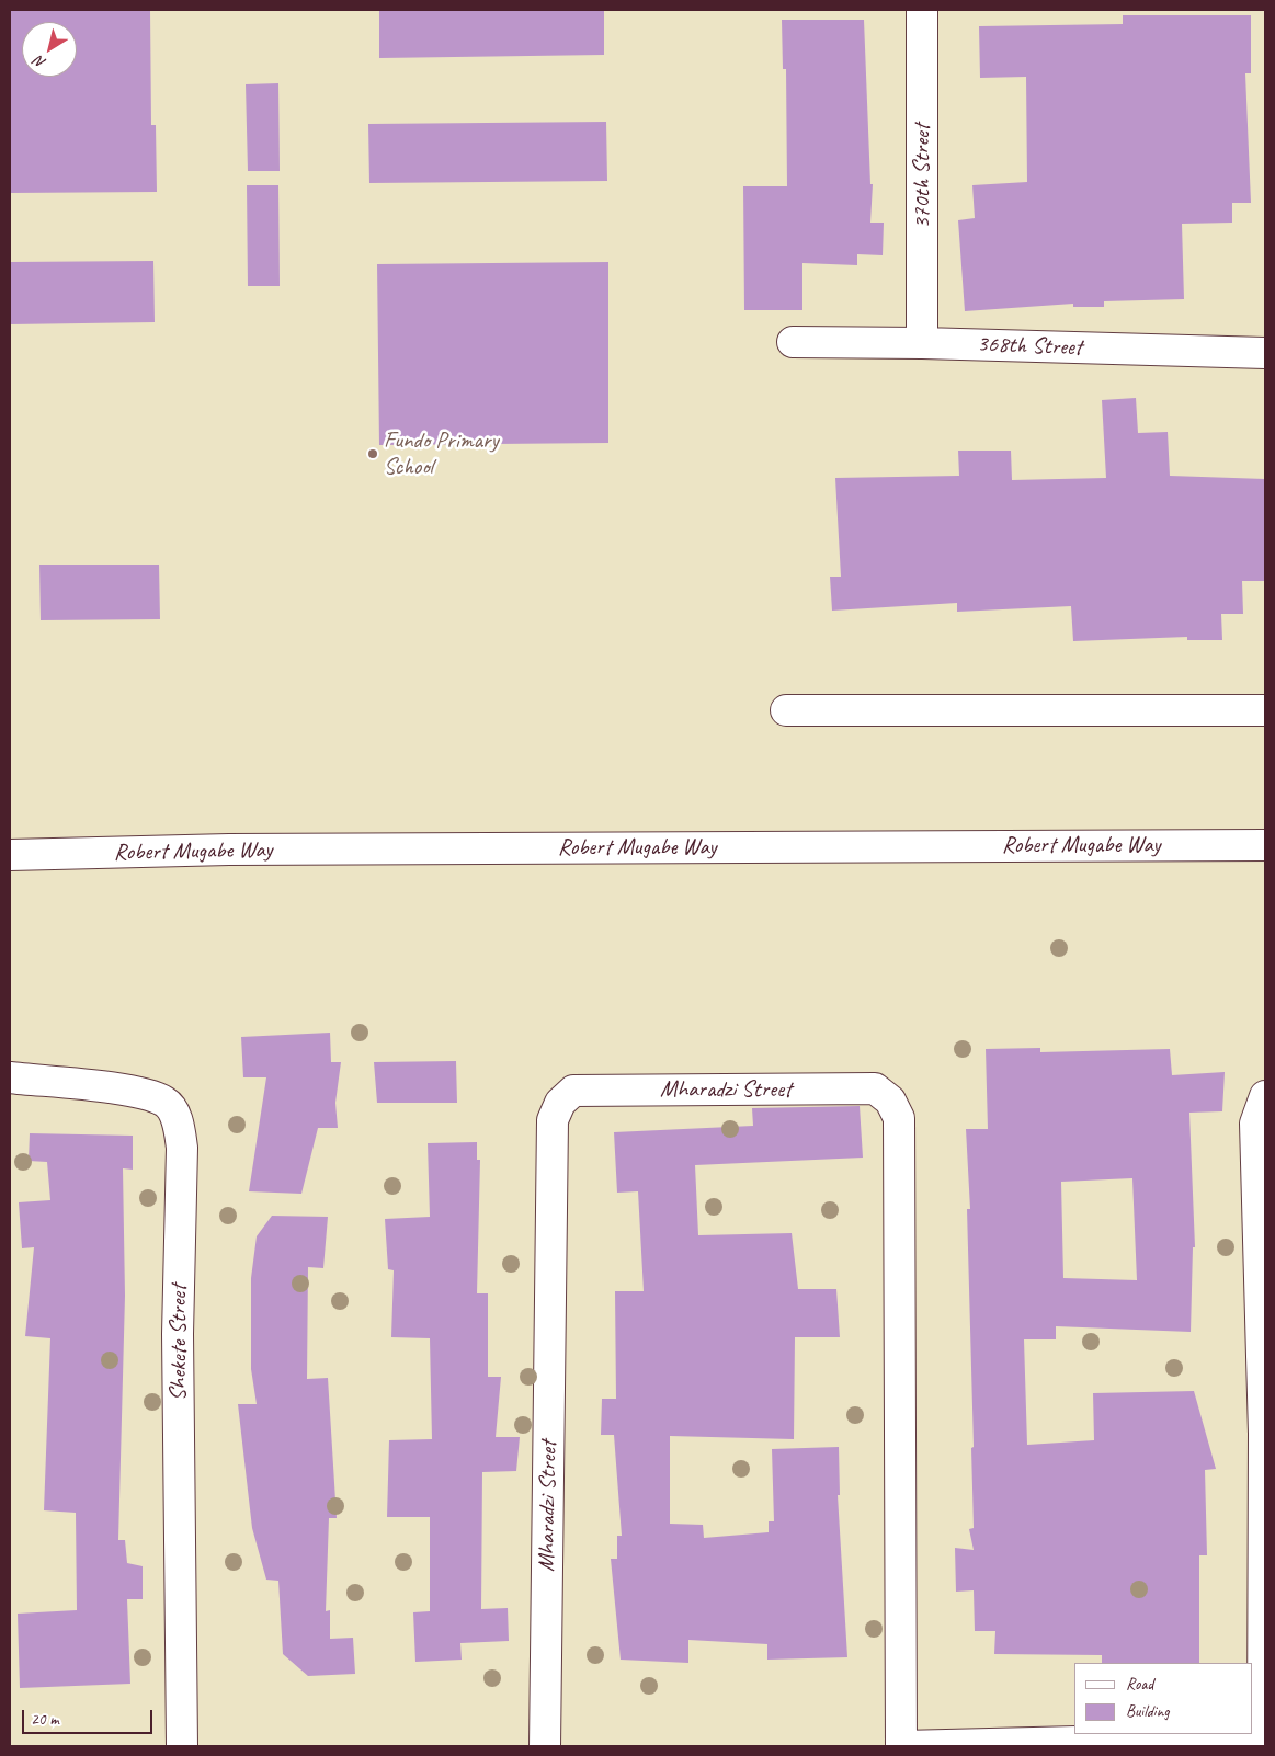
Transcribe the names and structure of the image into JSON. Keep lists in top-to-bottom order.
{
  "streets": {
    "street": [
      "370th Street",
      "368th Street",
      "Robert Mugabe Way",
      "Mharadzi Street",
      "Shekete Street"
    ]
  },
  "crossings": [
    ["370th Street", "368th Street"]
  ],
  "places": ["Fundo Primary School"],
  "legend": ["Road", "Building"],
  "scale_bar": "20 m",
  "north": "bottom left"
}
